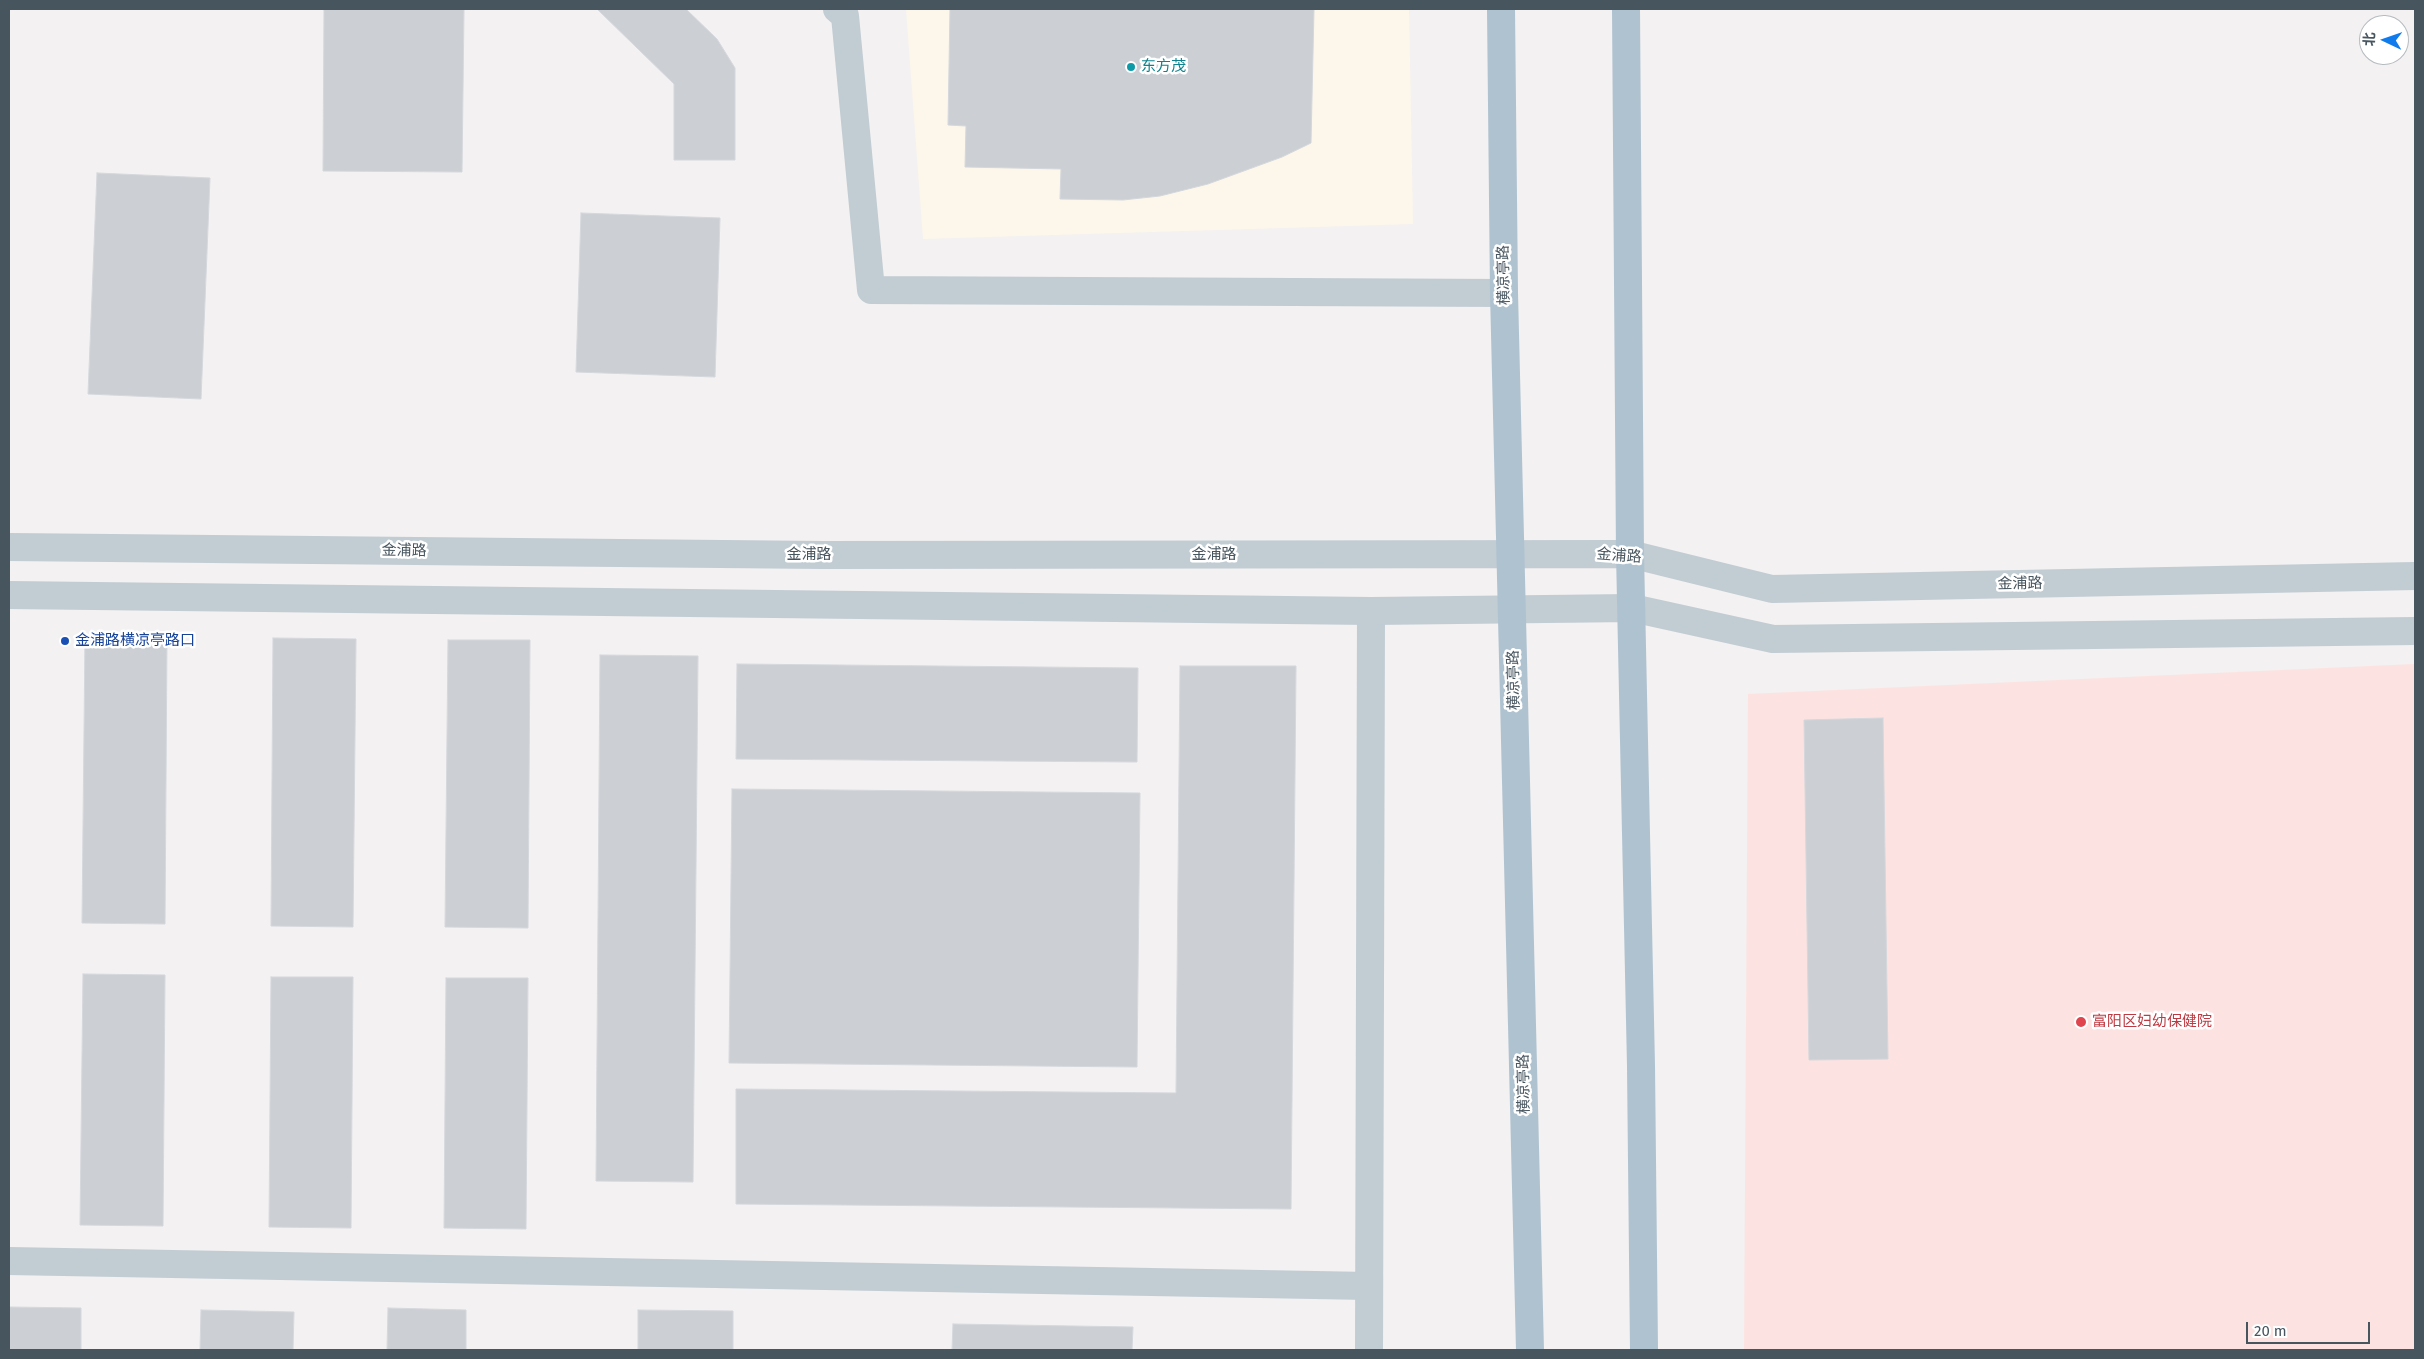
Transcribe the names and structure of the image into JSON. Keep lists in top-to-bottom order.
{
  "streets": {
    "main road": ["横凉亭路"],
    "street": ["金浦路"]
  },
  "crossings": [
    ["横凉亭路", "金浦路"]
  ],
  "places": ["东方茂", "金浦路横凉亭路口", "富阳区妇幼保健院"],
  "scale_bar": "20 m",
  "north": "left"
}
